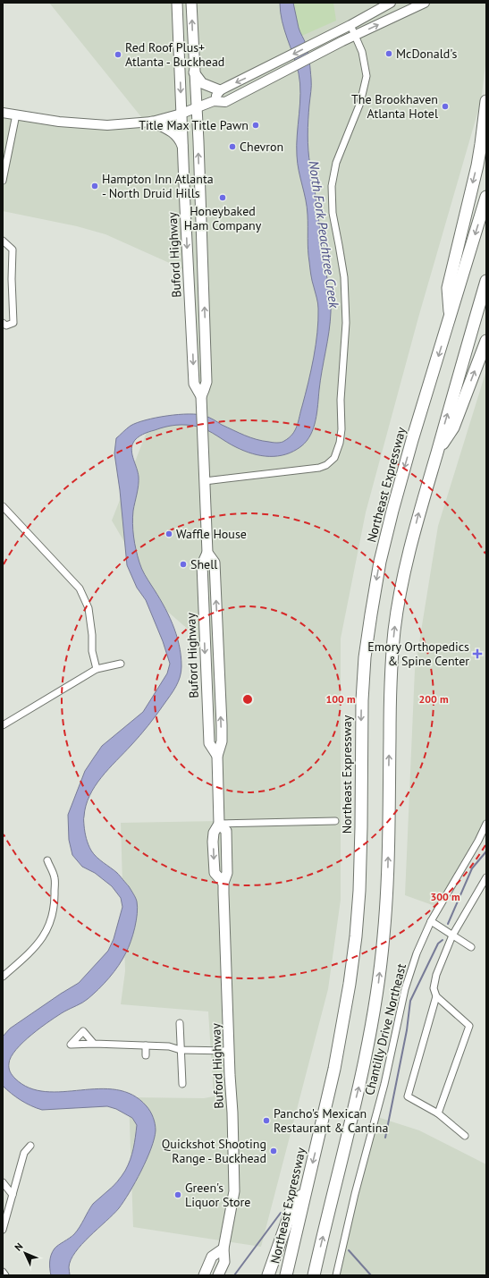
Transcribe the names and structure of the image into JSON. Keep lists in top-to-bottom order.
{
  "streets": {
    "highway": ["Northeast Expressway"],
    "main road": ["Buford Highway"],
    "street": ["Chantilly Drive Northeast"]
  },
  "water": ["North Fork Peachtree Creek"],
  "places": {
    "other": [
      "McDonald's",
      "Red Roof Plus+ Atlanta - Buckhead",
      "The Brookhaven Atlanta Hotel",
      "Title Max Title Pawn",
      "Chevron",
      "Hampton Inn Atlanta - North Druid Hills",
      "Honeybaked Ham Company",
      "Waffle House",
      "Shell",
      "Pancho's Mexican Restaurant & Cantina",
      "Quickshot Shooting Range - Buckhead",
      "Green's Liquor Store"
    ],
    "health": ["Emory Orthopedics & Spine Center"]
  },
  "north": "top left",
  "rings": ["100 m", "200 m", "300 m"]
}
